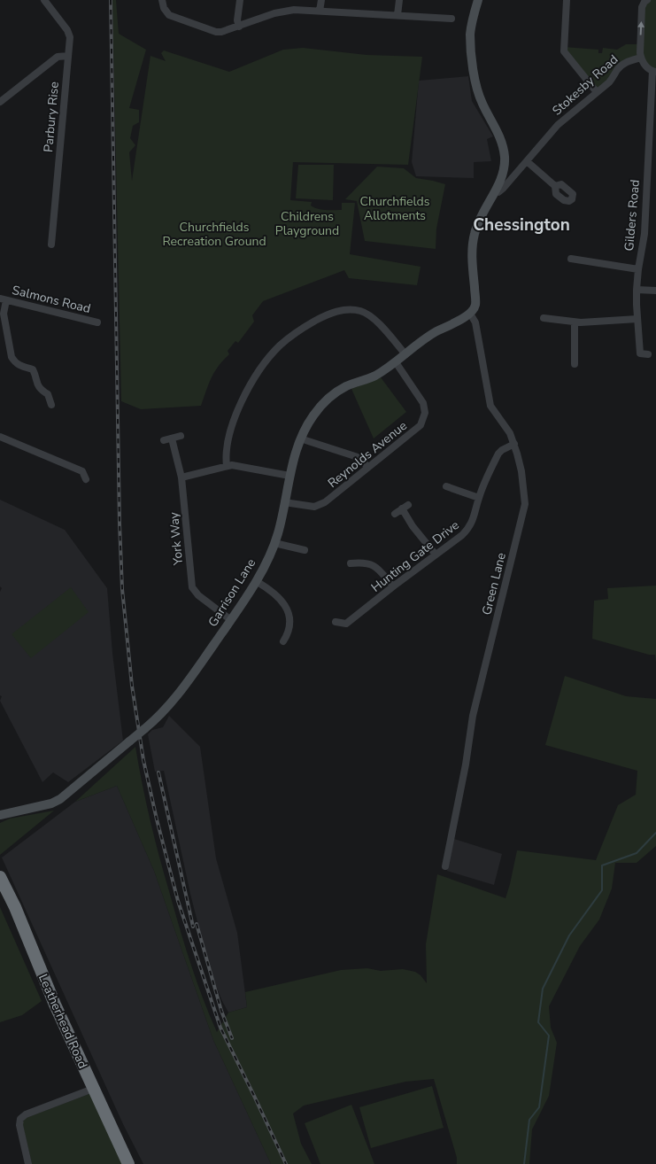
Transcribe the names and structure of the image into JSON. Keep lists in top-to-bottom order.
{
  "streets": {
    "highway": ["Leatherhead Road"],
    "street": [
      "Stokesby Road",
      "Parbury Rise",
      "Gilders Road",
      "Salmons Road",
      "Reynolds Avenue",
      "York Way",
      "Hunting Gate Drive",
      "Green Lane",
      "Garrison Lane"
    ]
  },
  "crossings": [
    ["Stokesby Road", "Gilders Road"],
    ["Reynolds Avenue", "Garrison Lane"],
    ["York Way", "Garrison Lane"],
    ["Hunting Gate Drive", "Green Lane"],
    ["Green Lane", "Garrison Lane"]
  ],
  "districts": ["Chessington"],
  "parks": ["Churchfields Allotments", "Childrens Playground", "Churchfields Recreation Ground"]
}
